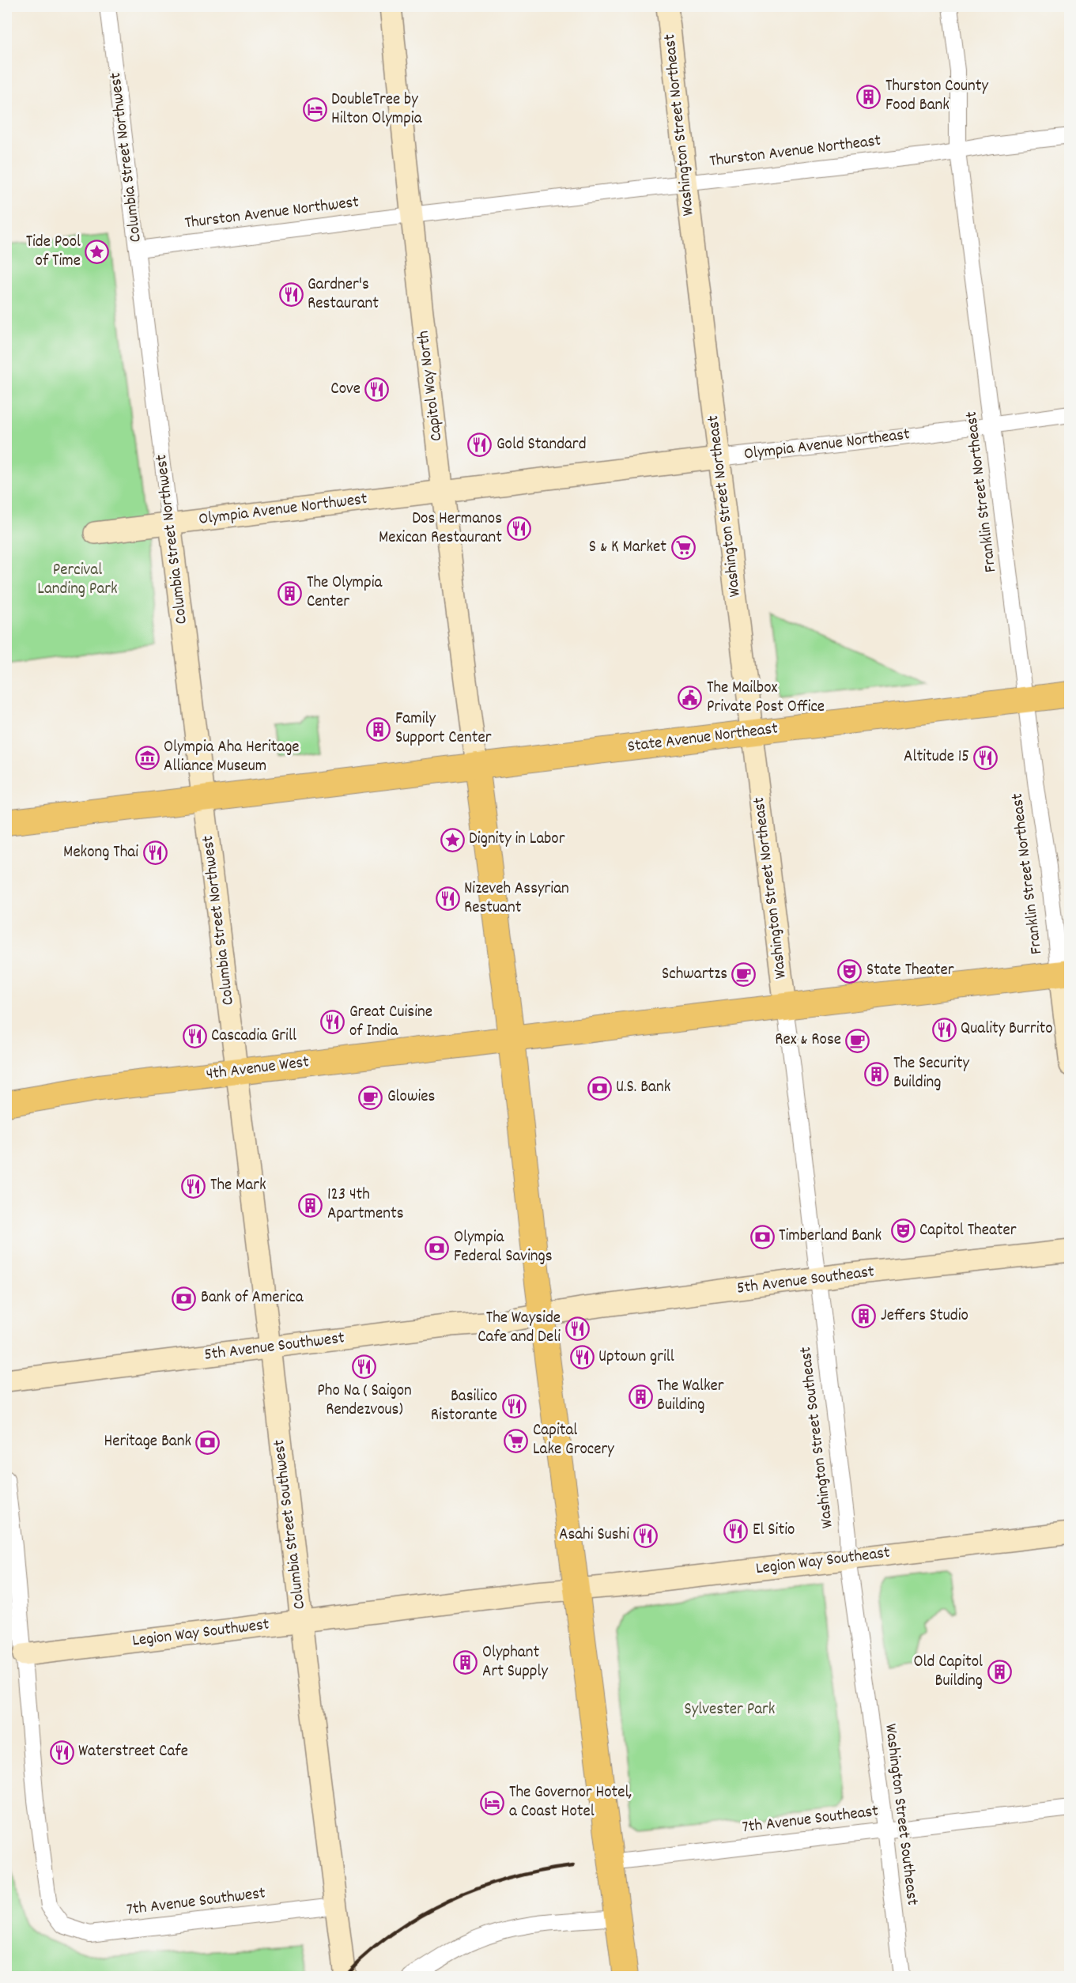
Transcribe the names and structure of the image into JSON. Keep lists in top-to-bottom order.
{
  "streets": {
    "main road": ["State Avenue Northeast", "4th Avenue West"],
    "street": [
      "Washington Street Northeast",
      "Thurston Avenue Northeast",
      "Columbia Street Northwest",
      "Thurston Avenue Northwest",
      "Capitol Way North",
      "Olympia Avenue Northeast",
      "Franklin Street Northeast",
      "Olympia Avenue Northwest",
      "5th Avenue Southeast",
      "5th Avenue Southwest",
      "Washington Street Southeast",
      "Columbia Street Southwest",
      "Legion Way Southeast",
      "Legion Way Southwest",
      "7th Avenue Southeast",
      "7th Avenue Southwest"
    ]
  },
  "crossings": [
    ["Washington Street Northeast", "Thurston Avenue Northeast"],
    ["Washington Street Northeast", "Olympia Avenue Northeast"],
    ["Washington Street Northeast", "State Avenue Northeast"],
    ["Washington Street Northeast", "4th Avenue West"],
    ["Washington Street Northeast", "Washington Street Southeast"],
    ["Thurston Avenue Northeast", "Thurston Avenue Northwest"],
    ["Thurston Avenue Northeast", "Capitol Way North"],
    ["Thurston Avenue Northeast", "Franklin Street Northeast"],
    ["Columbia Street Northwest", "Thurston Avenue Northwest"],
    ["Columbia Street Northwest", "Olympia Avenue Northwest"],
    ["Columbia Street Northwest", "State Avenue Northeast"],
    ["Columbia Street Northwest", "4th Avenue West"],
    ["Columbia Street Northwest", "Columbia Street Southwest"],
    ["Thurston Avenue Northwest", "Capitol Way North"],
    ["Capitol Way North", "Olympia Avenue Northeast"],
    ["Capitol Way North", "Olympia Avenue Northwest"],
    ["Capitol Way North", "State Avenue Northeast"],
    ["Olympia Avenue Northeast", "Franklin Street Northeast"],
    ["Olympia Avenue Northeast", "Olympia Avenue Northwest"],
    ["Franklin Street Northeast", "State Avenue Northeast"],
    ["Franklin Street Northeast", "4th Avenue West"],
    ["4th Avenue West", "Washington Street Southeast"],
    ["4th Avenue West", "Columbia Street Southwest"],
    ["5th Avenue Southeast", "5th Avenue Southwest"],
    ["5th Avenue Southeast", "Washington Street Southeast"],
    ["5th Avenue Southwest", "Columbia Street Southwest"],
    ["Washington Street Southeast", "Legion Way Southeast"],
    ["Washington Street Southeast", "7th Avenue Southeast"],
    ["Columbia Street Southwest", "Legion Way Southwest"],
    ["Columbia Street Southwest", "7th Avenue Southwest"],
    ["Legion Way Southeast", "Legion Way Southwest"],
    ["Legion Way Southwest", "7th Avenue Southwest"]
  ],
  "parks": ["Percival Landing Park", "Sylvester Park"],
  "places": {
    "building": [
      "Thurston County Food Bank",
      "The Olympia Center",
      "Family Support Center",
      "The Security Building",
      "123 4th Apartments",
      "Jeffers Studio",
      "The Walker Building",
      "Olyphant Art Supply",
      "Old Capitol Building"
    ],
    "hotel": ["DoubleTree by Hilton Olympia", "The Governor Hotel, a Coast Hotel"],
    "place": ["Tide Pool of Time", "Dignity in Labor"],
    "restaurant": [
      "Gardner's Restaurant",
      "Cove",
      "Gold Standard",
      "Dos Hermanos Mexican Restaurant",
      "Altitude 15",
      "Mekong Thai",
      "Nizeveh Assyrian Restuant",
      "Great Cuisine of India",
      "Quality Burrito",
      "Cascadia Grill",
      "The Mark",
      "The Wayside Cafe and Deli",
      "Uptown grill",
      "Pho Na ( Saigon Rendezvous)",
      "Basilico Ristorante",
      "El Sitio",
      "Asahi Sushi",
      "Waterstreet Cafe"
    ],
    "supermarket": ["S & K Market", "Capital Lake Grocery"],
    "public building": ["The Mailbox Private Post Office"],
    "museum": ["Olympia Aha Heritage Alliance Museum"],
    "theatre": ["State Theater", "Capitol Theater"],
    "cafe": ["Schwartzs", "Rex & Rose", "Glowies"],
    "bank": [
      "U.S. Bank",
      "Timberland Bank",
      "Olympia Federal Savings",
      "Bank of America",
      "Heritage Bank"
    ]
  }
}
